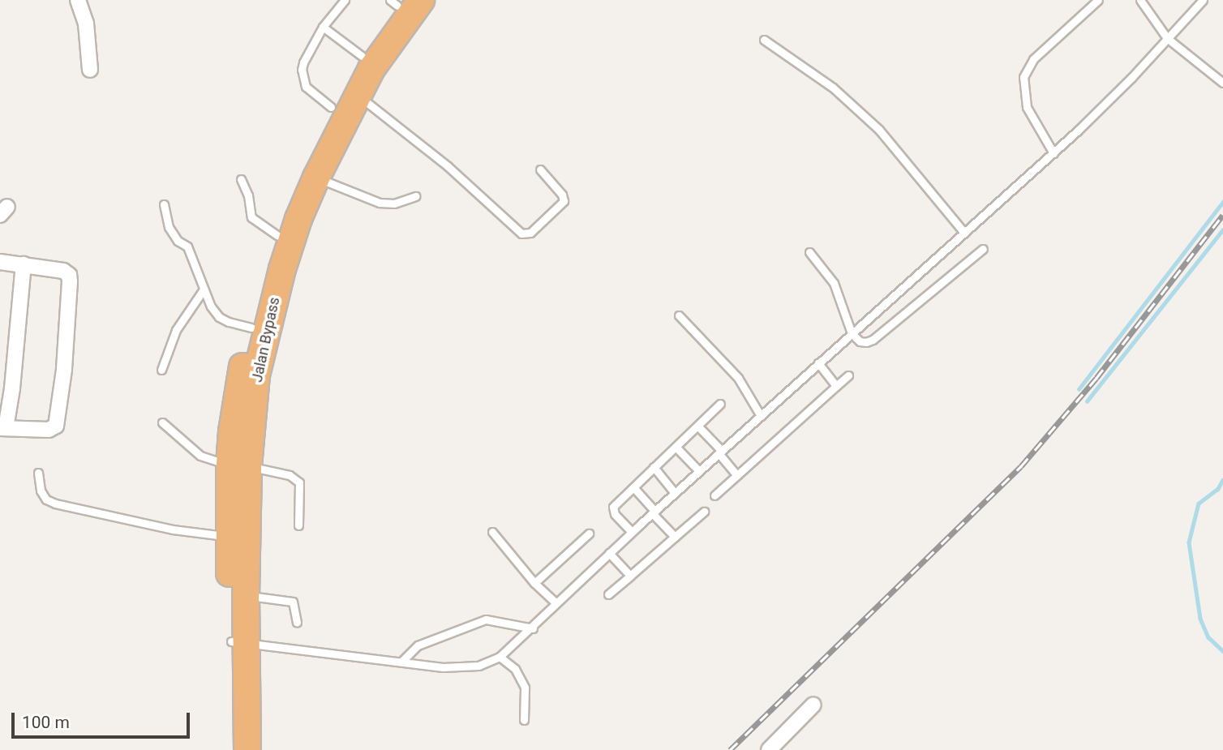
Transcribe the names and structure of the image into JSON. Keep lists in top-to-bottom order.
{
  "streets": {
    "highway": ["Jalan Bypass"]
  },
  "scale_bar": "100 m"
}
